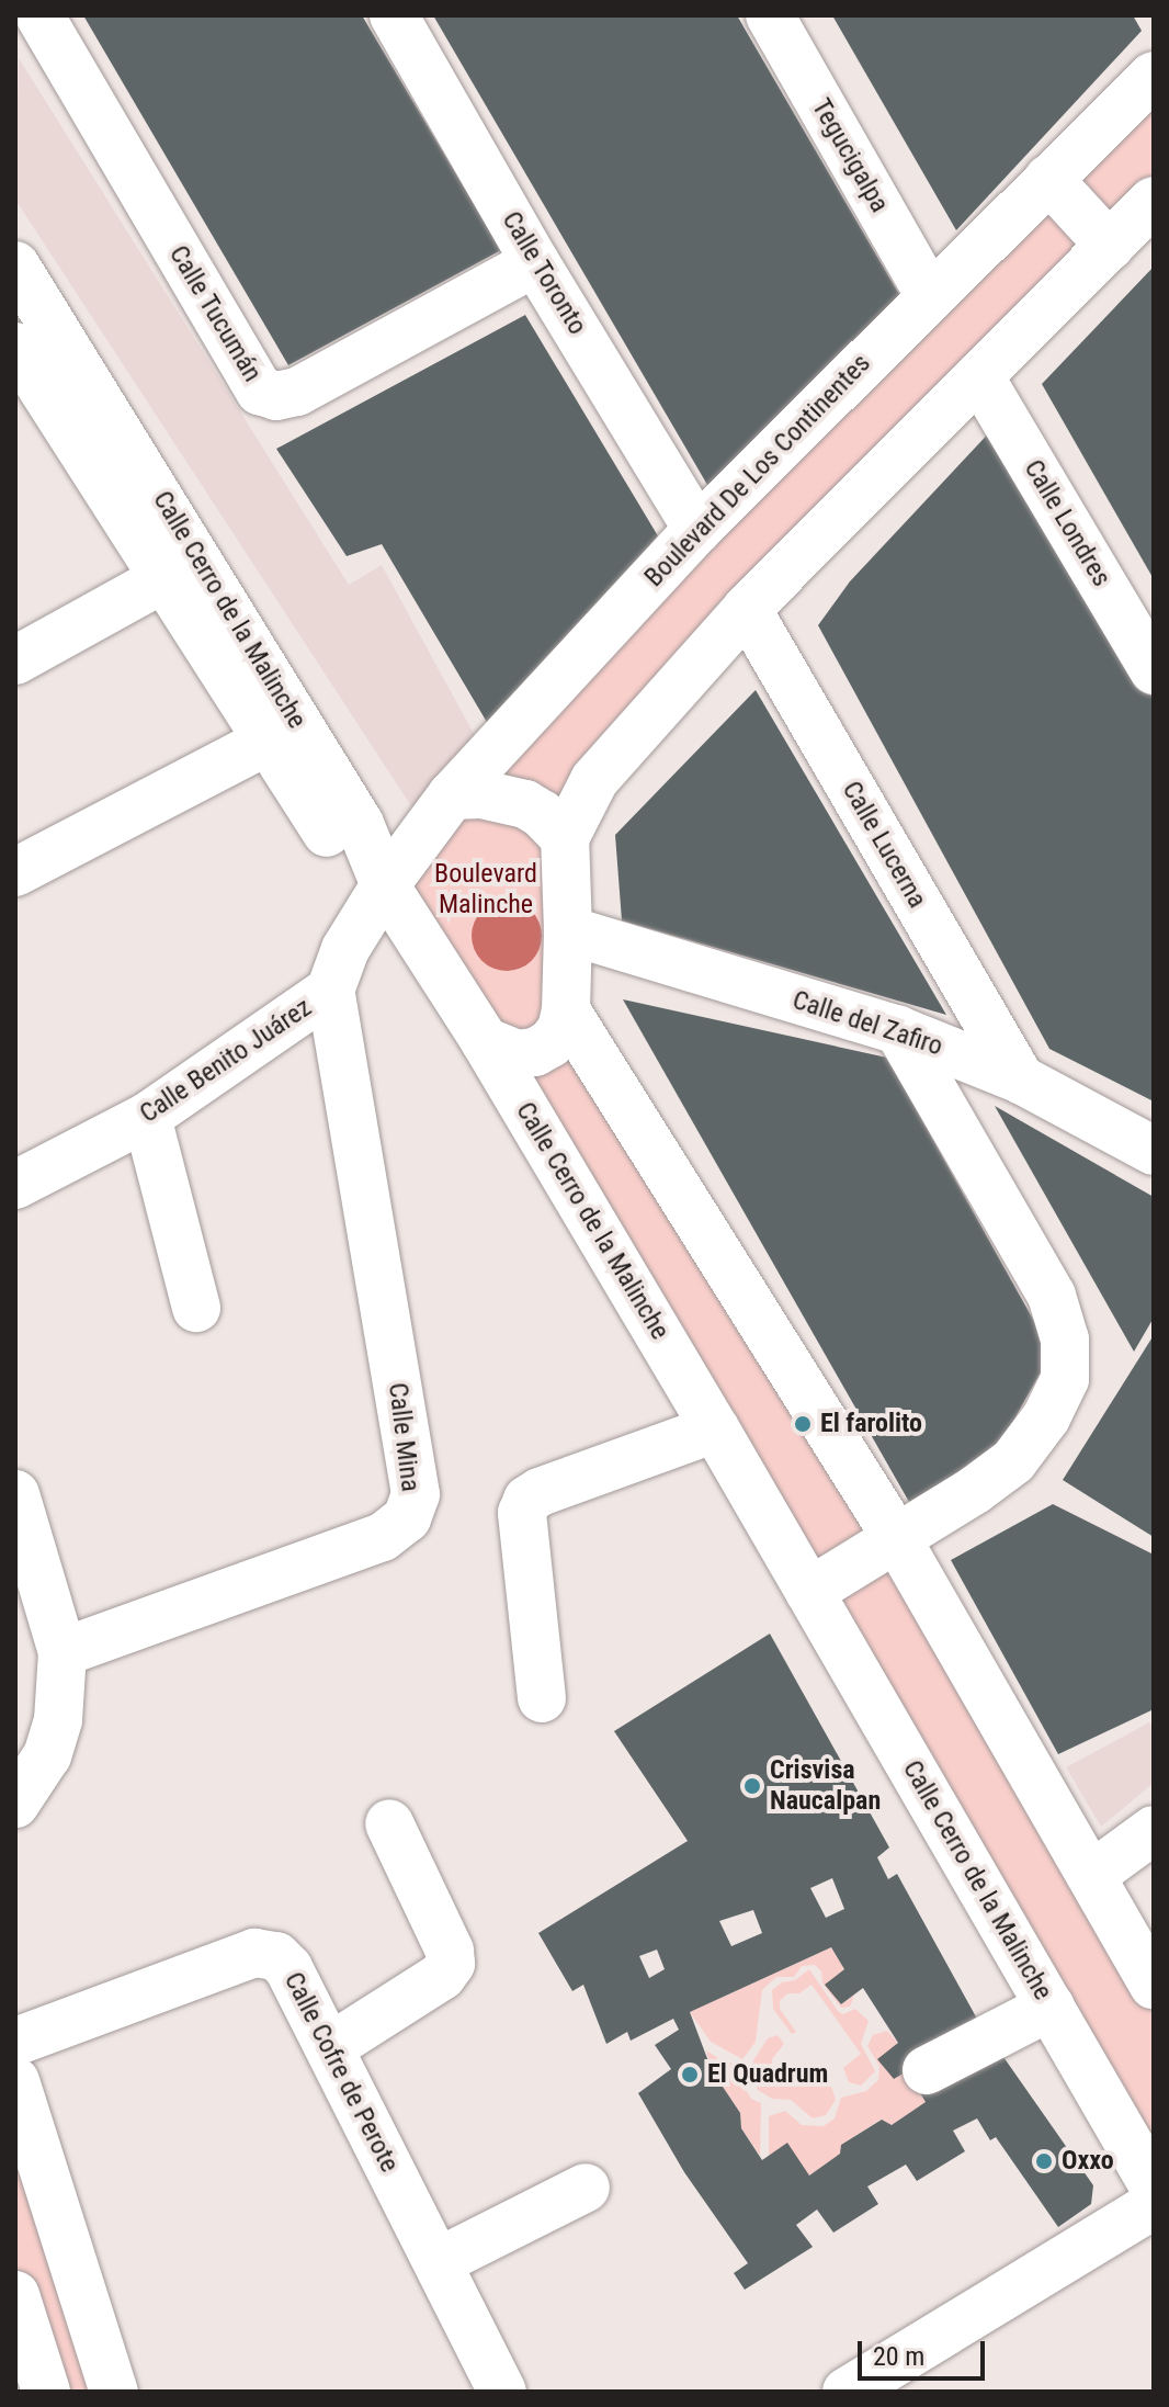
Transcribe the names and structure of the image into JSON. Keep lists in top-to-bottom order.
{
  "streets": {
    "street": [
      "Tegucigalpa",
      "Calle Toronto",
      "Calle Tucumán",
      "Boulevard De Los Continentes",
      "Calle Londres",
      "Calle Cerro de la Malinche",
      "Calle Lucerna",
      "Calle del Zafiro",
      "Calle Benito Juárez",
      "Calle Mina",
      "Calle Cofre de Perote"
    ]
  },
  "crossings": [
    ["Tegucigalpa", "Boulevard De Los Continentes"],
    ["Calle Toronto", "Calle Tucumán"],
    ["Calle Toronto", "Boulevard De Los Continentes"],
    ["Boulevard De Los Continentes", "Calle Cerro de la Malinche"],
    ["Boulevard De Los Continentes", "Calle Benito Juárez"],
    ["Calle Cerro de la Malinche", "Calle Benito Juárez"],
    ["Calle Lucerna", "Calle del Zafiro"],
    ["Calle Benito Juárez", "Calle Mina"]
  ],
  "parks": ["Boulevard Malinche"],
  "places": [
    "El farolito",
    "Crisvisa Naucalpan",
    "El Quadrum",
    "Oxxo"
  ],
  "scale_bar": "20 m"
}
